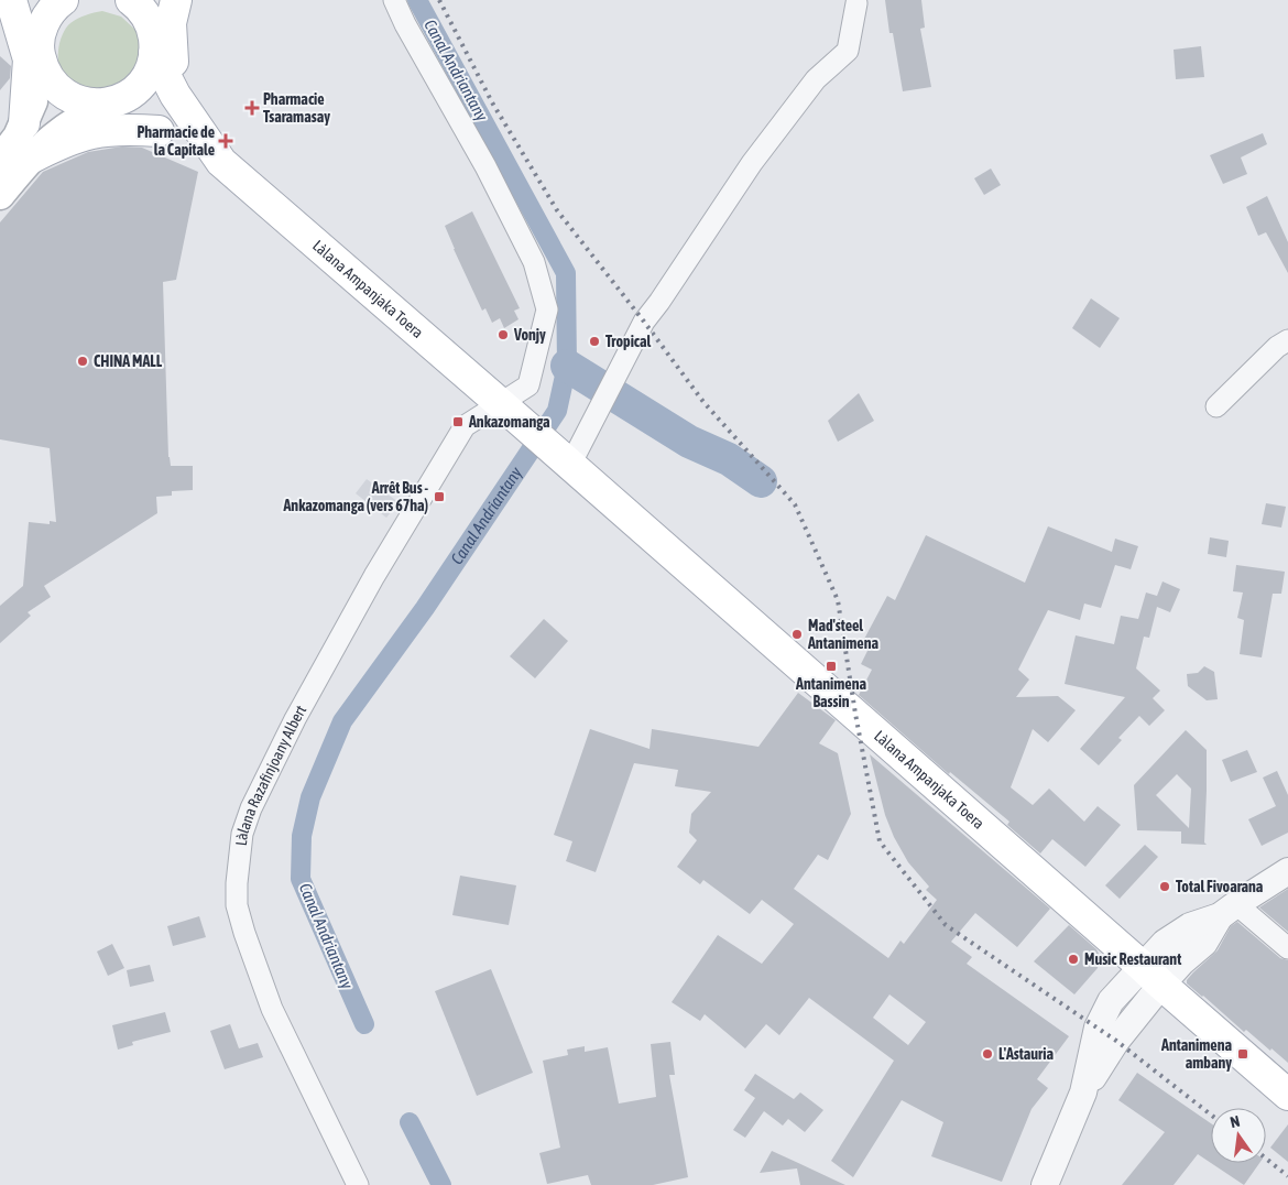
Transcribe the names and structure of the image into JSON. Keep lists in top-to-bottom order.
{
  "streets": {
    "main road": ["Làlana Ampanjaka Toera"],
    "street": ["Làlana Razafinjoany Albert"]
  },
  "crossings": [
    ["Làlana Ampanjaka Toera", "Làlana Razafinjoany Albert"]
  ],
  "water": ["Canal Andriantany"],
  "places": {
    "health": ["Pharmacie Tsaramasay", "Pharmacie de la Capitale"],
    "other": [
      "Vonjy",
      "Tropical",
      "CHINA MALL",
      "Mad'steel Antanimena",
      "Total Fivoarana",
      "Music Restaurant",
      "L'Astauria"
    ],
    "transit": [
      "Ankazomanga",
      "Arrêt Bus - Ankazomanga (vers 67ha)",
      "Antanimena Bassin",
      "Antanimena ambany"
    ]
  },
  "north": "top"
}
